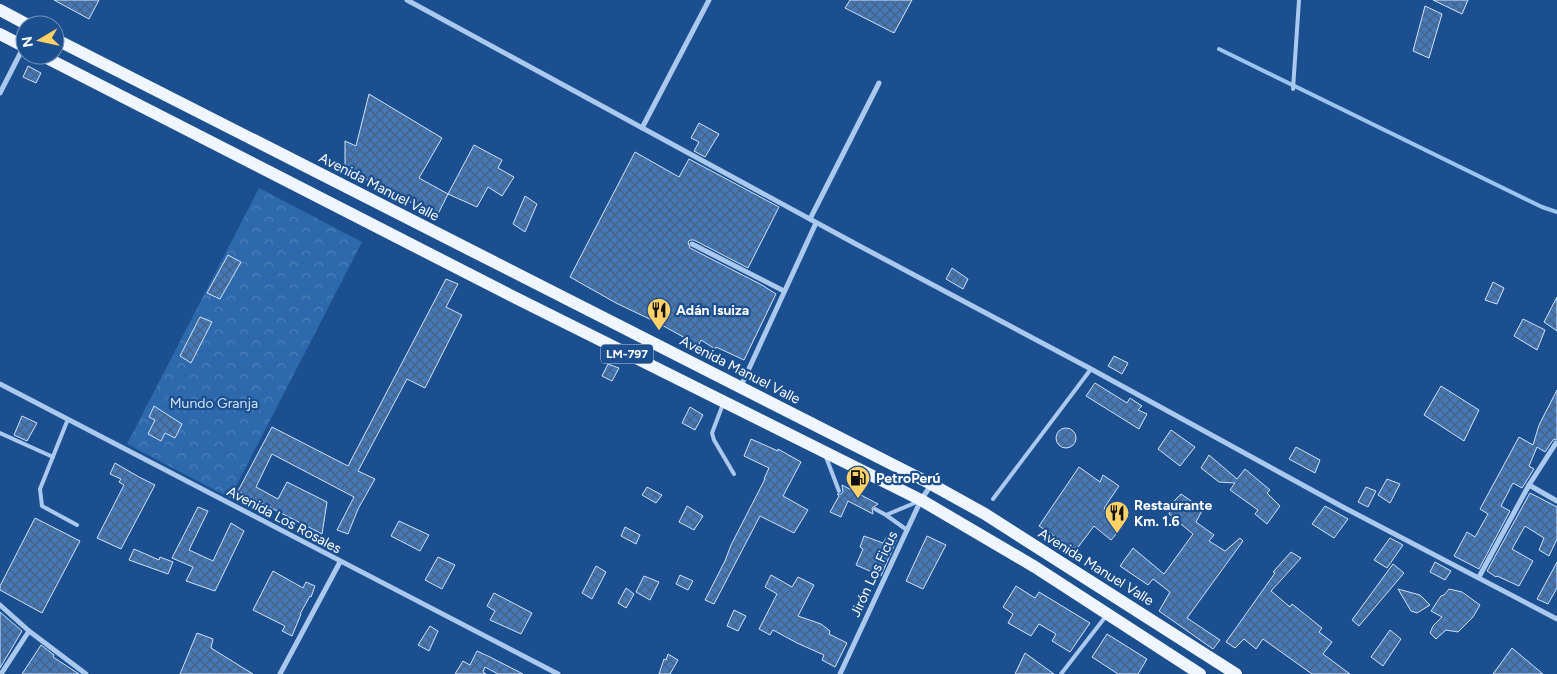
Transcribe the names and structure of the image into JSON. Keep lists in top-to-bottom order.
{
  "streets": {
    "main road": ["Avenida Manuel Valle", "LM-797"],
    "street": ["Avenida Los Rosales", "Jirón Los Ficus"]
  },
  "crossings": [
    ["Avenida Manuel Valle", "Jirón Los Ficus"],
    ["LM-797", "Jirón Los Ficus"]
  ],
  "parks": ["Mundo Granja"],
  "places": {
    "restaurant": ["Adán Isuiza", "Restaurante Km. 1.6"],
    "fuel station": ["PetroPerú"]
  },
  "north": "left"
}
